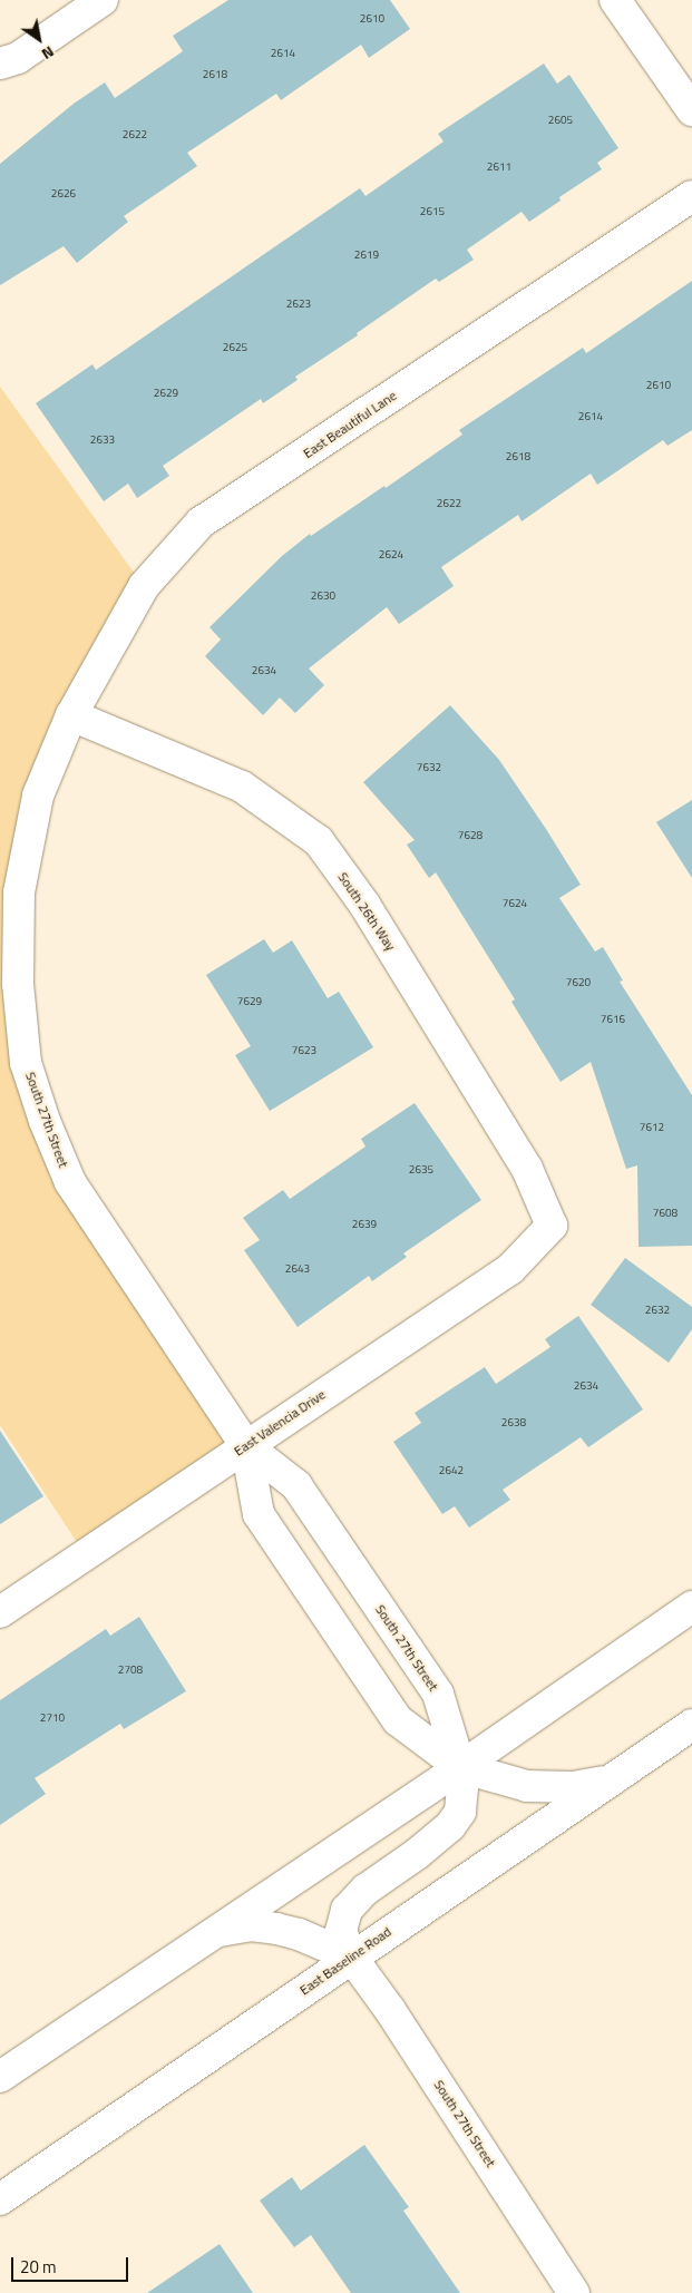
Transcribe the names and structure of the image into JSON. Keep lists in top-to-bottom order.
{
  "streets": {
    "street": [
      "East Beautiful Lane",
      "South 26th Way",
      "South 27th Street",
      "East Valencia Drive",
      "East Baseline Road"
    ]
  },
  "crossings": [
    ["East Beautiful Lane", "South 26th Way"],
    ["East Beautiful Lane", "South 27th Street"],
    ["South 26th Way", "South 27th Street"],
    ["South 26th Way", "East Valencia Drive"],
    ["South 27th Street", "East Valencia Drive"],
    ["South 27th Street", "East Baseline Road"]
  ],
  "house_numbers": [
    "2610",
    "2614",
    "2618",
    "2605",
    "2622",
    "2611",
    "2626",
    "2615",
    "2619",
    "2623",
    "2625",
    "2610",
    "2629",
    "2614",
    "2633",
    "2618",
    "2622",
    "2624",
    "2630",
    "2634",
    "7632",
    "7628",
    "7624",
    "7620",
    "7629",
    "7616",
    "7623",
    "7612",
    "2635",
    "7608",
    "2639",
    "2643",
    "2632",
    "2634",
    "2638",
    "2642",
    "2708",
    "2710"
  ],
  "scale_bar": "20 m",
  "north": "bottom right"
}
